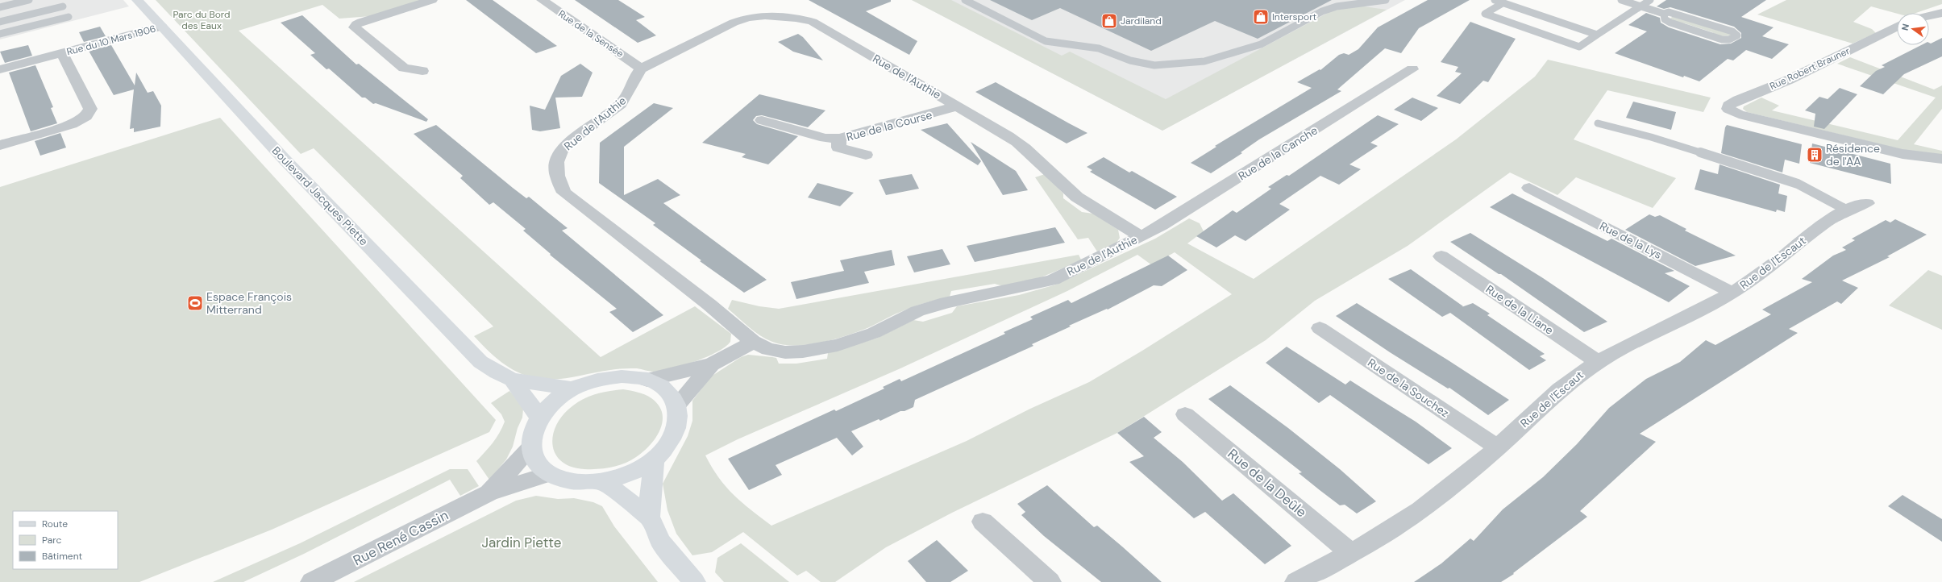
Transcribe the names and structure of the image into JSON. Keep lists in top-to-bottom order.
{
  "streets": {
    "main road": ["Boulevard Jacques Piette"],
    "street": [
      "Rue de la Sensée",
      "Rue du 10 Mars 1906",
      "Rue Robert Brauner",
      "Rue de l'Authie",
      "Rue de la Course",
      "Rue de la Canche",
      "Rue de la Lys",
      "Rue de l'Escaut",
      "Rue de la Liane",
      "Rue de la Souchez",
      "Rue de la Deûle",
      "Rue René Cassin"
    ]
  },
  "crossings": [
    ["Rue de la Sensée", "Rue de l'Authie"],
    ["Rue du 10 Mars 1906", "Boulevard Jacques Piette"],
    ["Rue de l'Authie", "Rue de la Course"],
    ["Rue de l'Authie", "Rue de la Canche"],
    ["Rue de la Lys", "Rue de l'Escaut"],
    ["Rue de l'Escaut", "Rue de la Liane"],
    ["Rue de l'Escaut", "Rue de la Souchez"],
    ["Rue de l'Escaut", "Rue de la Deûle"]
  ],
  "parks": ["Parc du Bord des Eaux", "Jardin Piette"],
  "places": {
    "shop": ["Intersport", "Jardiland"],
    "building": ["Résidence de l'AA"],
    "sports": ["Espace François Mitterrand"]
  },
  "legend": ["Route", "Parc", "Bâtiment"],
  "north": "left"
}
